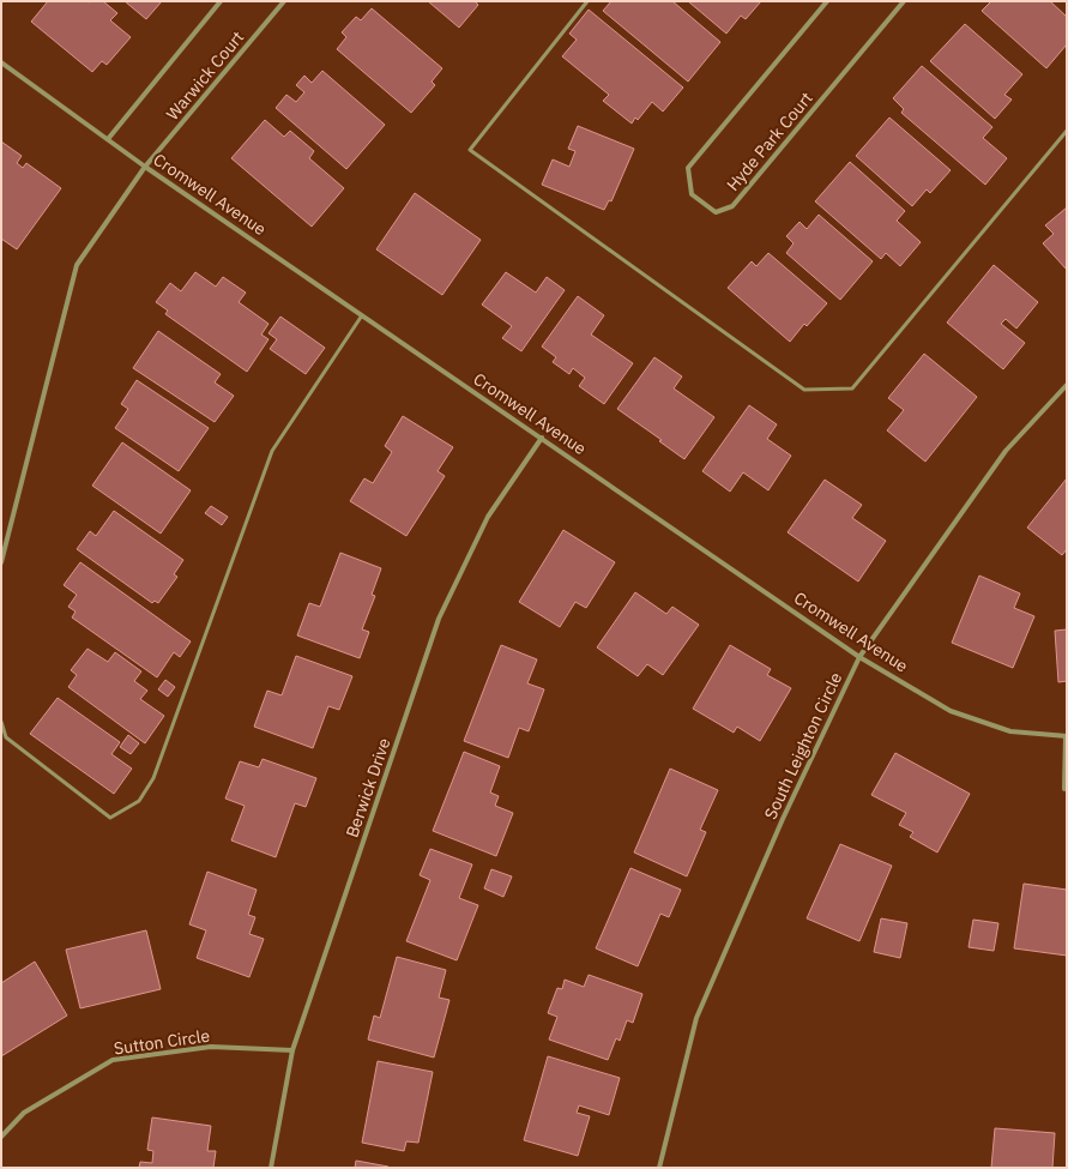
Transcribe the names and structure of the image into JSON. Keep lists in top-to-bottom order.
{
  "streets": {
    "street": [
      "Warwick Court",
      "Hyde Park Court",
      "Cromwell Avenue",
      "South Leighton Circle",
      "Berwick Drive",
      "Sutton Circle"
    ]
  },
  "crossings": [
    ["Warwick Court", "Cromwell Avenue"],
    ["Cromwell Avenue", "South Leighton Circle"],
    ["Cromwell Avenue", "Berwick Drive"],
    ["Berwick Drive", "Sutton Circle"]
  ]
}
